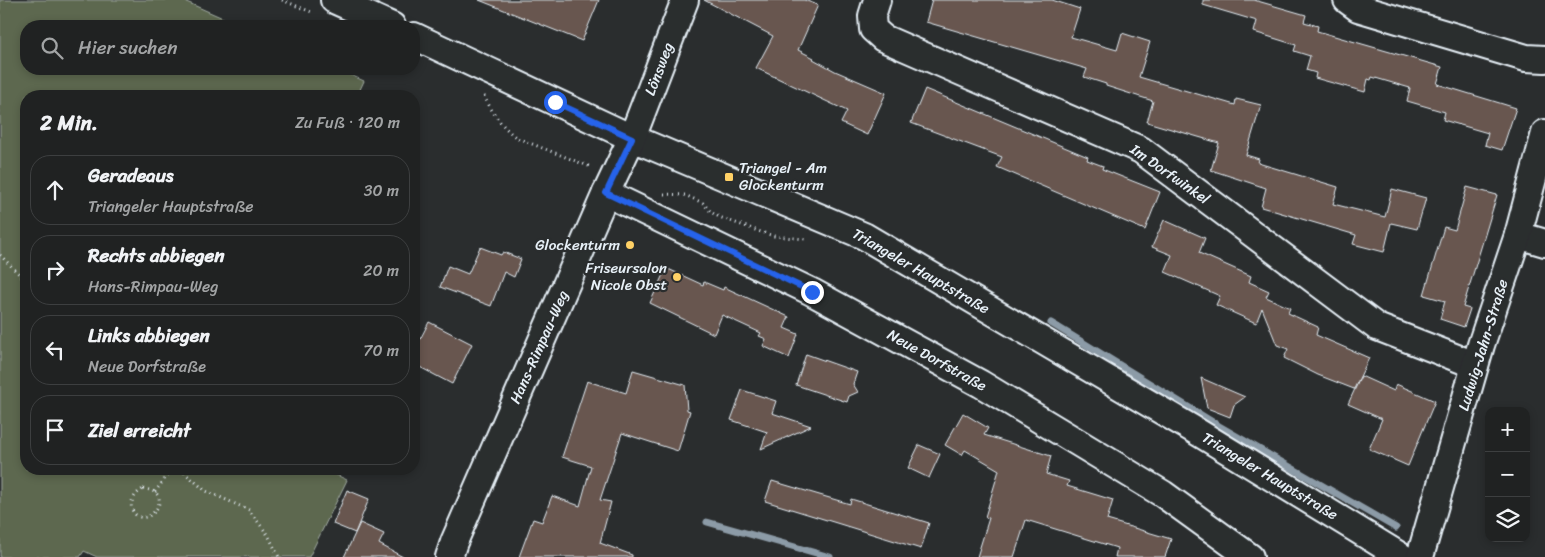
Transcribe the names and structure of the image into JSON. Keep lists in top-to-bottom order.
{
  "streets": {
    "street": [
      "Lönsweg",
      "Im Dorfwinkel",
      "Triangeler Hauptstraße",
      "Ludwig-Jahn-Straße",
      "Hans-Rimpau-Weg",
      "Neue Dorfstraße"
    ]
  },
  "crossings": [
    ["Lönsweg", "Triangeler Hauptstraße"],
    ["Lönsweg", "Hans-Rimpau-Weg"],
    ["Im Dorfwinkel", "Ludwig-Jahn-Straße"],
    ["Triangeler Hauptstraße", "Hans-Rimpau-Weg"],
    ["Hans-Rimpau-Weg", "Neue Dorfstraße"]
  ],
  "places": {
    "transit": ["Triangel - Am Glockenturm"],
    "other": ["Glockenturm", "Friseursalon Nicole Obst"]
  },
  "page": {
    "search": "Hier suchen",
    "heading": ["2 Min.", "Zu Fuß · 120 m"],
    "list": [
      ["Geradeaus", "Triangeler Hauptstraße", "30 m"],
      ["Rechts abbiegen", "Hans-Rimpau-Weg", "20 m"],
      ["Links abbiegen", "Neue Dorfstraße", "70 m"],
      "Ziel erreicht"
    ],
    "map_buttons": ["+", "−"]
  }
}
